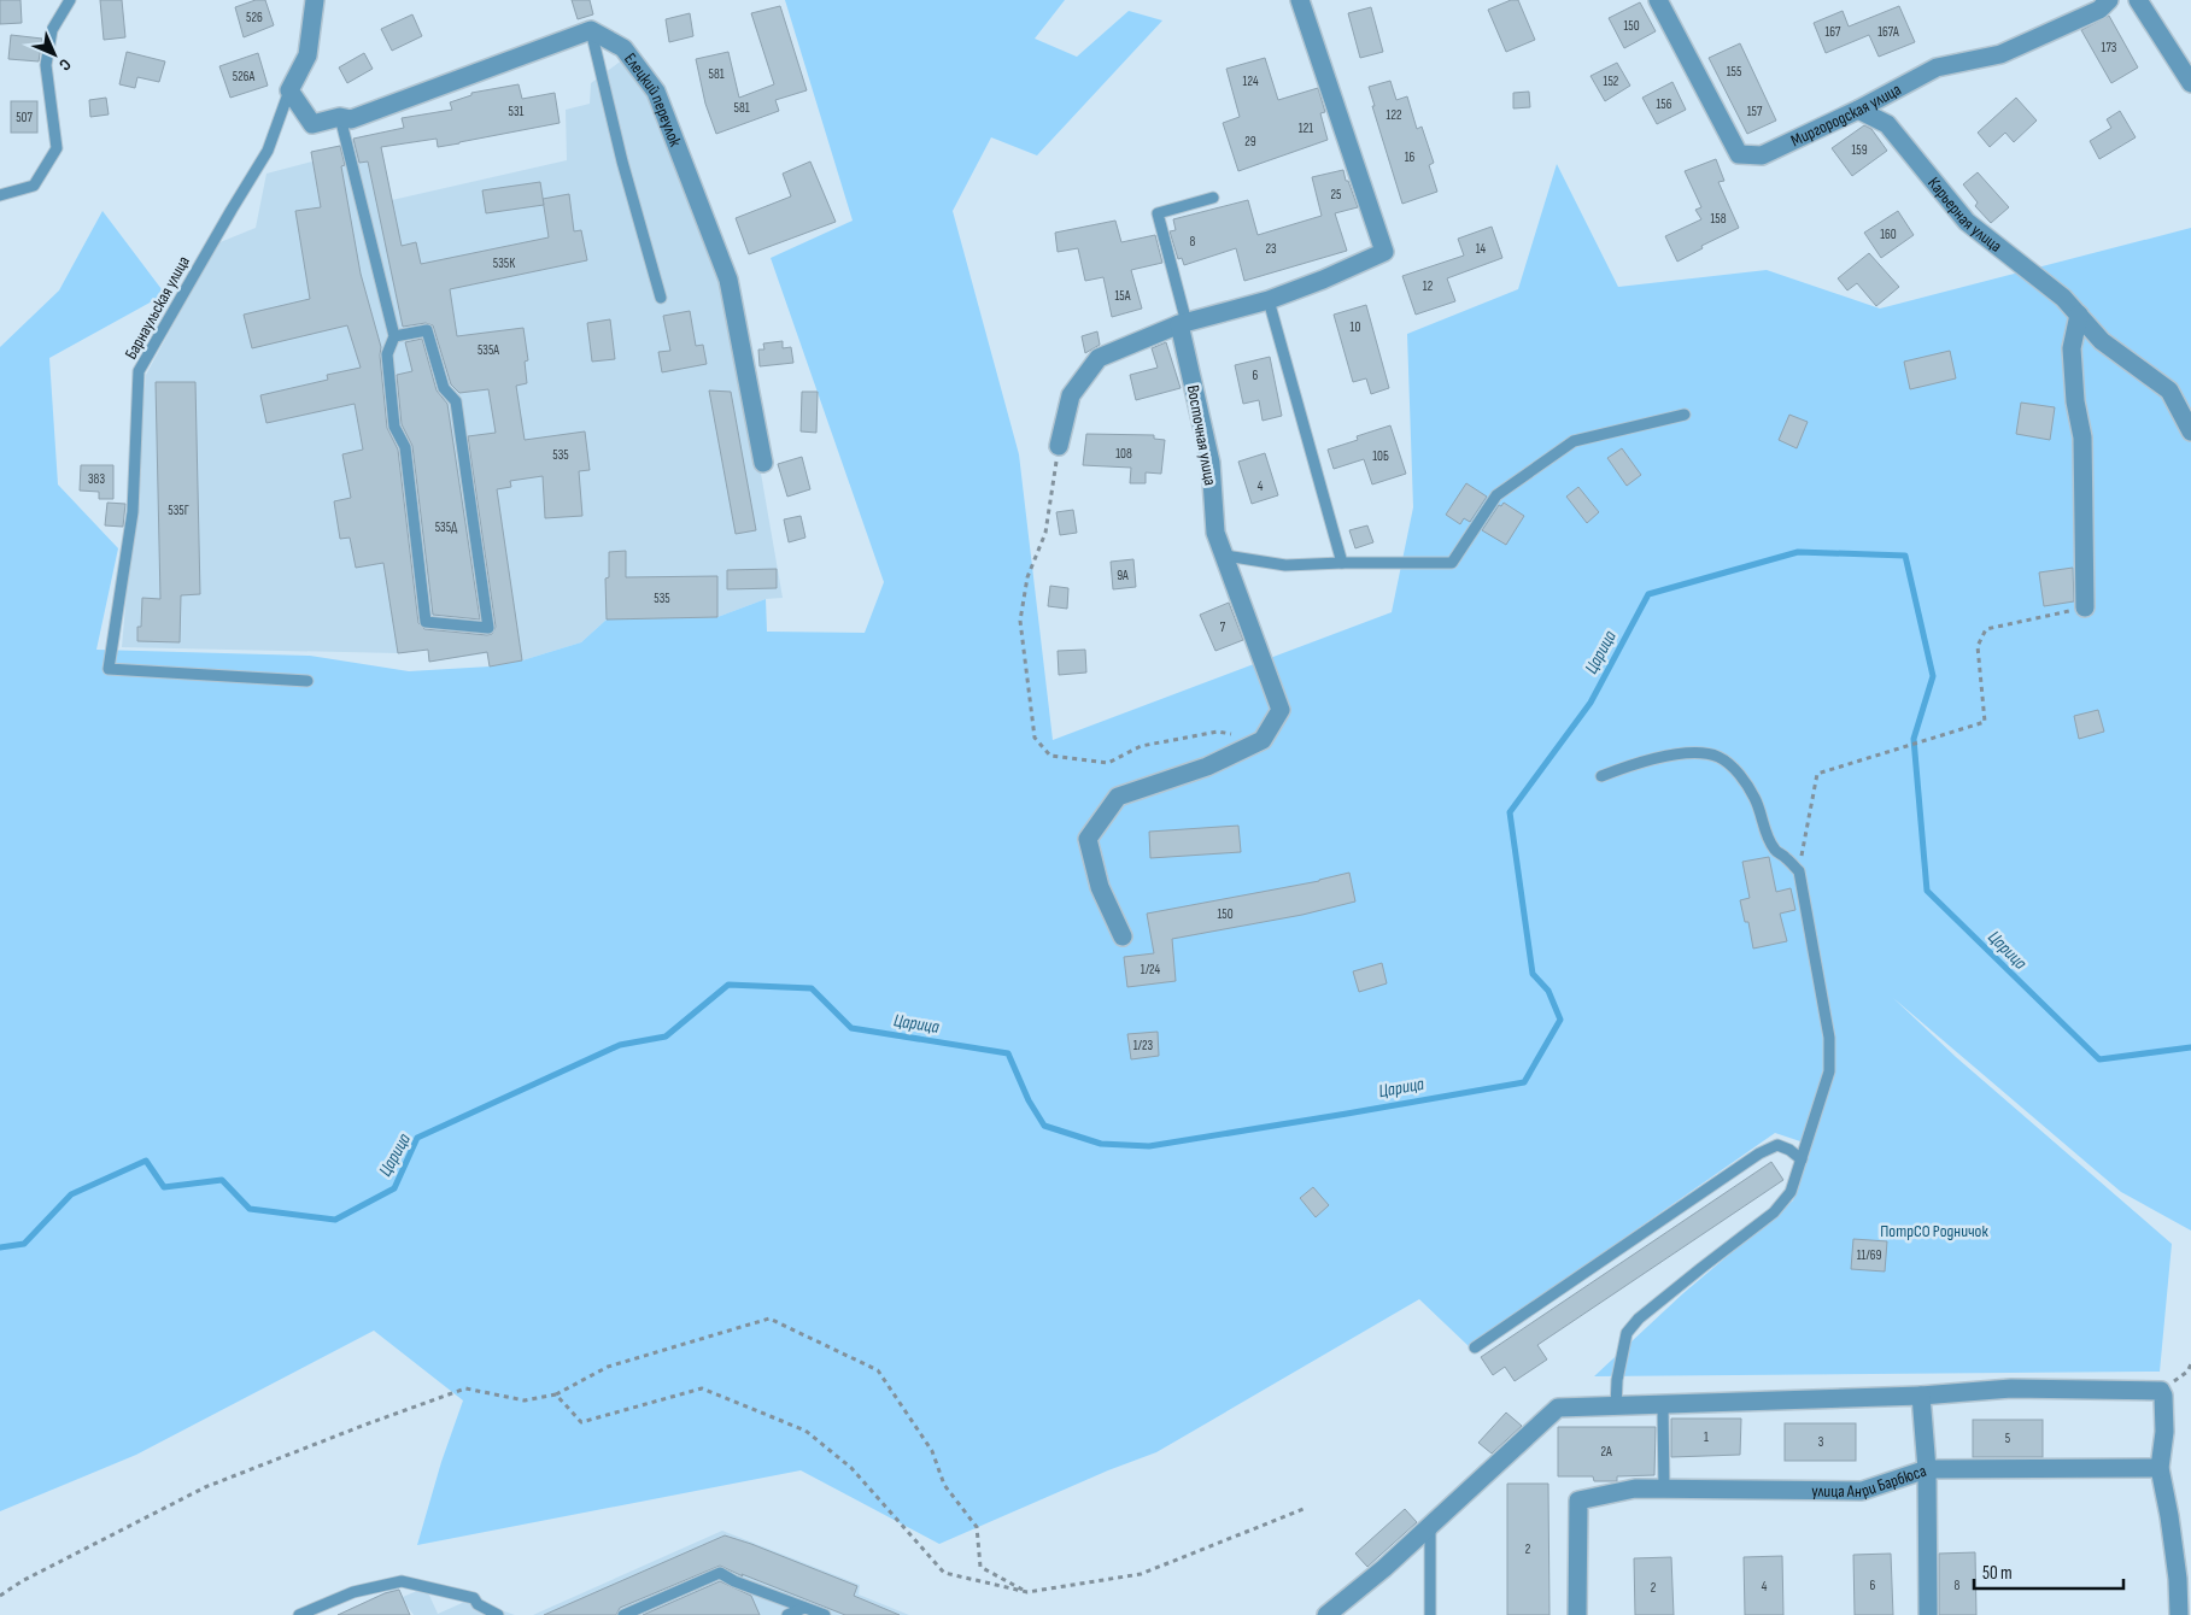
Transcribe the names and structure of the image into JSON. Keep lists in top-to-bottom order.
{
  "streets": {
    "street": [
      "Елецкий переулок",
      "Миргородская улица",
      "Карьерная улица",
      "Восточная улица",
      "улица Анри Барбюса"
    ],
    "lane": ["Барнаульская улица"]
  },
  "crossings": [
    ["Миргородская улица", "Карьерная улица"]
  ],
  "water": ["Царица"],
  "parks": ["ПотрСО Родничок"],
  "house_numbers": [
    "526",
    "150",
    "167",
    "167А",
    "173",
    "155",
    "581",
    "526А",
    "124",
    "152",
    "156",
    "581",
    "531",
    "157",
    "122",
    "507",
    "121",
    "29",
    "159",
    "16",
    "25",
    "158",
    "160",
    "8",
    "23",
    "14",
    "535К",
    "12",
    "15А",
    "10",
    "535А",
    "6",
    "108",
    "535",
    "10Б",
    "383",
    "4",
    "535Г",
    "535Д",
    "9А",
    "535",
    "7",
    "150",
    "1/24",
    "1/23",
    "11/69",
    "1",
    "5",
    "3",
    "2А",
    "2",
    "6",
    "8",
    "4",
    "2"
  ],
  "scale_bar": "50 m",
  "north": "bottom right"
}
